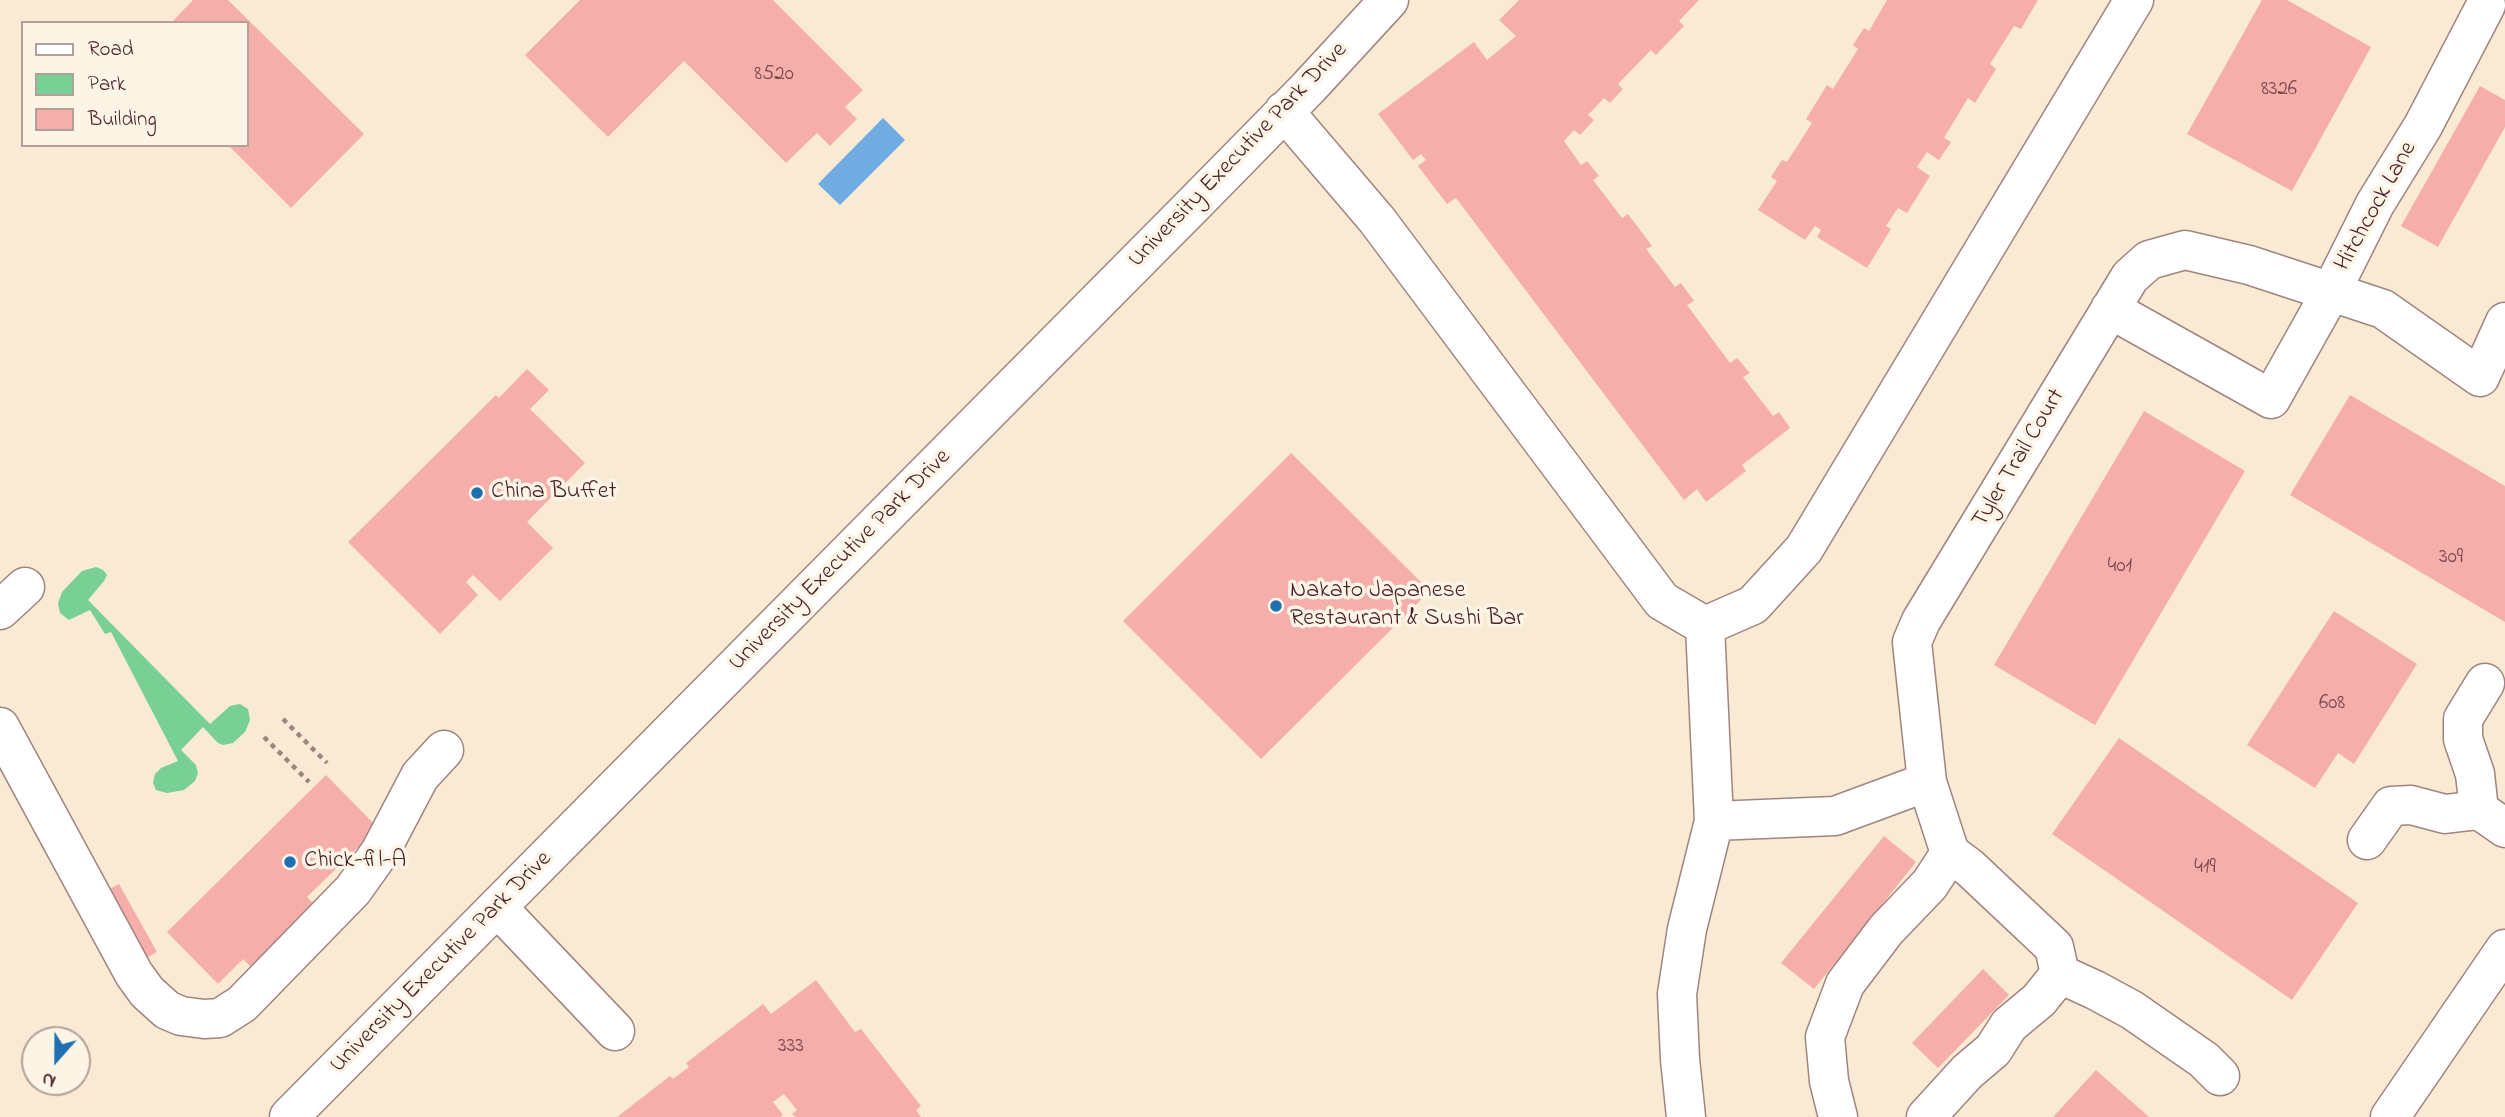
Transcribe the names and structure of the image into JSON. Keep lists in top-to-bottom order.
{
  "streets": {
    "street": ["University Executive Park Drive", "Hitchcock Lane", "Tyler Trail Court"]
  },
  "crossings": [
    ["Hitchcock Lane", "Tyler Trail Court"]
  ],
  "places": ["China Buffet", "Nakato Japanese Restaurant & Sushi Bar", "Chick-fil-A"],
  "house_numbers": [
    "8520",
    "8326",
    "309",
    "401",
    "608",
    "419",
    "333"
  ],
  "legend": ["Road", "Park", "Building"],
  "north": "bottom"
}
